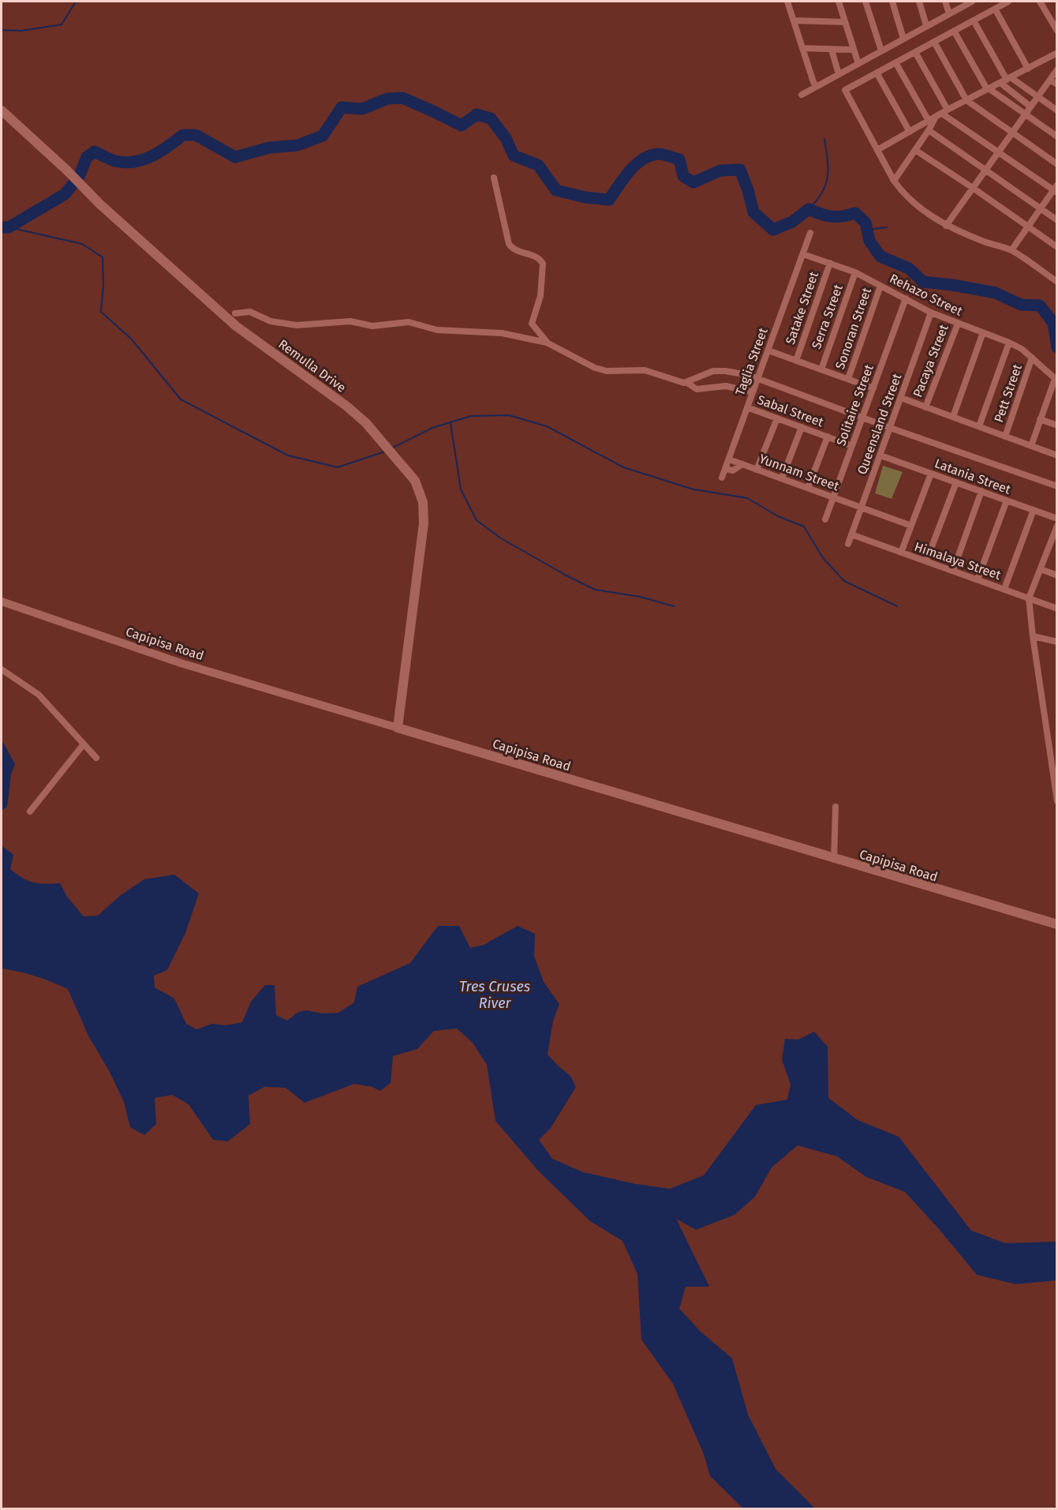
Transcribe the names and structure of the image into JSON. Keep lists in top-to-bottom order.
{
  "streets": {
    "main road": ["Remulla Drive", "Capipisa Road"],
    "street": [
      "Rehazo Street",
      "Satake Street",
      "Serra Street",
      "Sonoran Street",
      "Pacaya Street",
      "Taglia Street",
      "Pett Street",
      "Solitaire Street",
      "Sabal Street",
      "Queensland Street",
      "Yunnam Street",
      "Latania Street",
      "Himalaya Street"
    ]
  },
  "crossings": [
    ["Rehazo Street", "Satake Street"],
    ["Rehazo Street", "Serra Street"],
    ["Rehazo Street", "Sonoran Street"],
    ["Rehazo Street", "Pacaya Street"],
    ["Rehazo Street", "Taglia Street"],
    ["Rehazo Street", "Pett Street"],
    ["Rehazo Street", "Solitaire Street"],
    ["Rehazo Street", "Queensland Street"],
    ["Taglia Street", "Sabal Street"],
    ["Taglia Street", "Yunnam Street"],
    ["Remulla Drive", "Capipisa Road"],
    ["Solitaire Street", "Sabal Street"],
    ["Solitaire Street", "Yunnam Street"],
    ["Queensland Street", "Yunnam Street"],
    ["Queensland Street", "Latania Street"],
    ["Queensland Street", "Himalaya Street"]
  ],
  "water": ["Tres Cruses River"]
}
